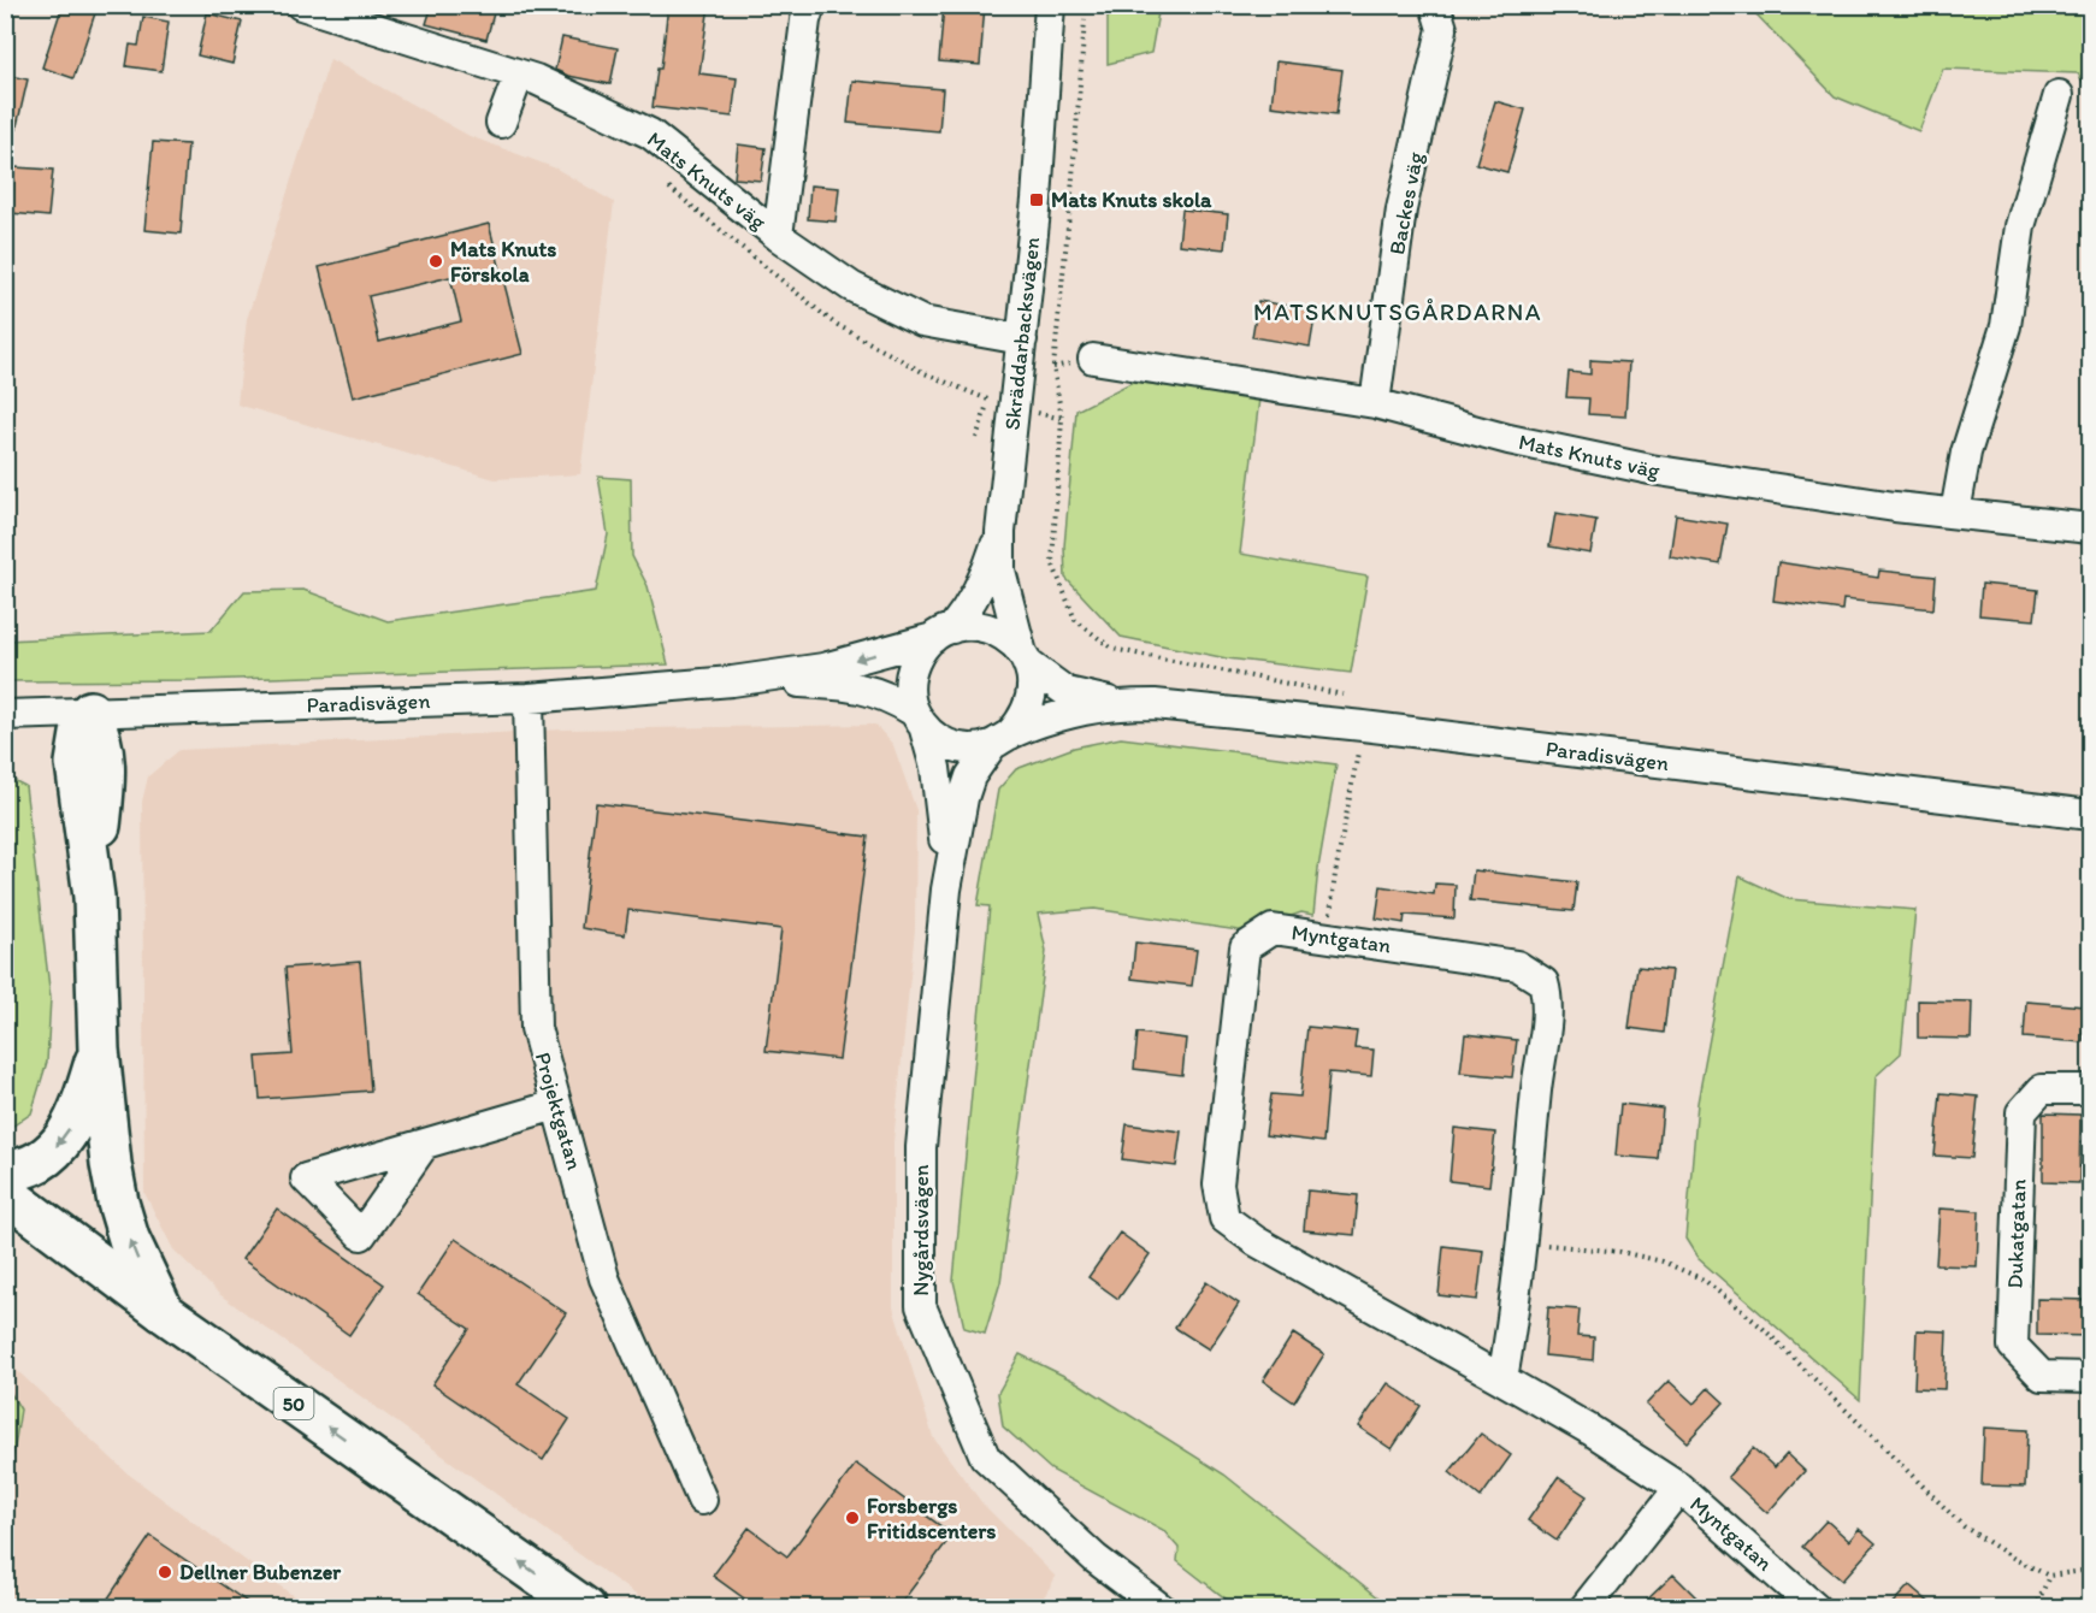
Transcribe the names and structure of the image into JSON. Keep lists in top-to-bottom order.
{
  "streets": {
    "highway": ["50"],
    "street": [
      "Mats Knuts väg",
      "Backes väg",
      "Skräddarbacksvägen",
      "Paradisvägen",
      "Myntgatan",
      "Projektgatan",
      "Nygårdsvägen",
      "Dukatgatan"
    ]
  },
  "crossings": [
    ["Mats Knuts väg", "Backes väg"],
    ["Mats Knuts väg", "Skräddarbacksvägen"],
    ["Skräddarbacksvägen", "Paradisvägen"],
    ["Skräddarbacksvägen", "Nygårdsvägen"],
    ["Paradisvägen", "Projektgatan"],
    ["Paradisvägen", "Nygårdsvägen"]
  ],
  "districts": ["MATSKNUTSGÅRDARNA"],
  "places": {
    "transit": ["Mats Knuts skola"],
    "other": ["Mats Knuts Förskola", "Forsbergs Fritidscenters", "Dellner Bubenzer"]
  }
}
